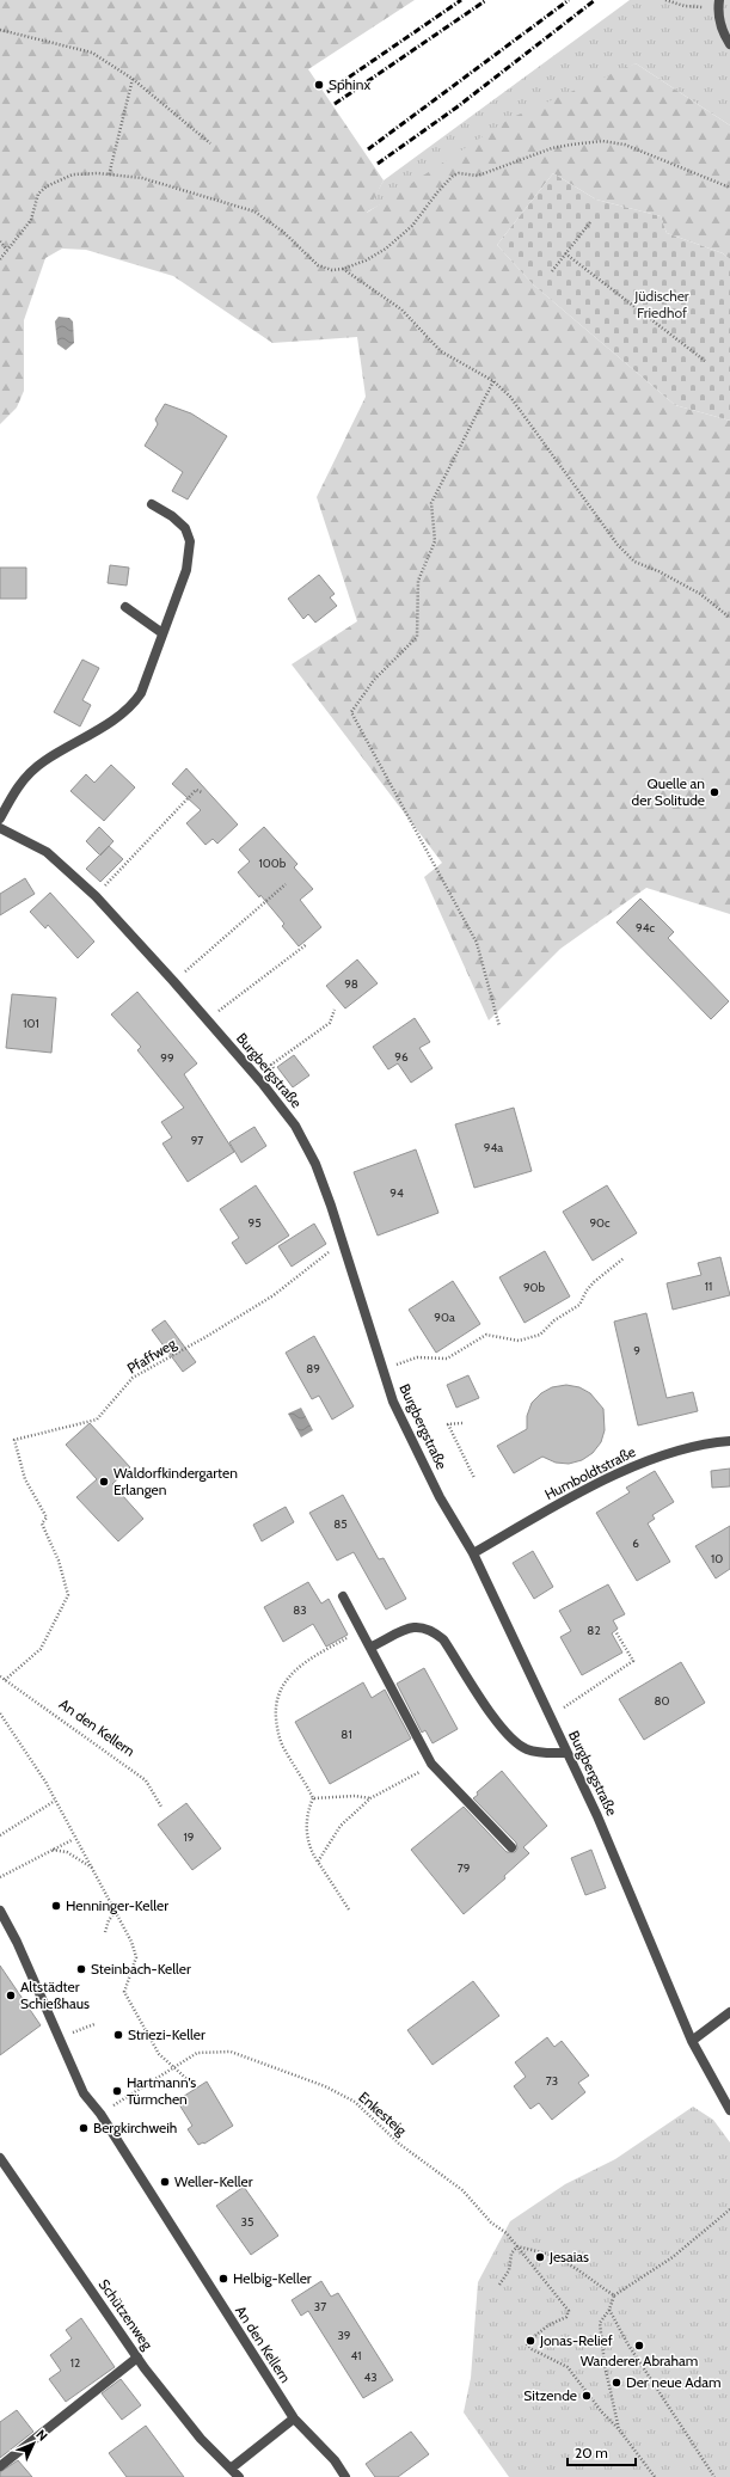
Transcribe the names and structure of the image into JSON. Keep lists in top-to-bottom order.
{
  "streets": {
    "street": [
      "Burgbergstraße",
      "Humboldtstraße",
      "An den Kellern",
      "Schützenweg"
    ],
    "path": ["Pfaffweg", "Enkesteig"]
  },
  "crossings": [
    ["Burgbergstraße", "Pfaffweg"],
    ["Burgbergstraße", "Humboldtstraße"],
    ["Pfaffweg", "An den Kellern"],
    ["An den Kellern", "Enkesteig"]
  ],
  "parks": ["Jüdischer Friedhof"],
  "places": [
    "Sphinx",
    "Quelle an der Solitude",
    "Waldorfkindergarten Erlangen",
    "Henninger-Keller",
    "Steinbach-Keller",
    "Altstädter Schießhaus",
    "Striezi-Keller",
    "Hartmann's Türmchen",
    "Bergkirchweih",
    "Weller-Keller",
    "Jesaias",
    "Helbig-Keller",
    "Jonas-Relief",
    "Wanderer Abraham",
    "Der neue Adam",
    "Sitzende"
  ],
  "house_numbers": [
    "100b",
    "94c",
    "98",
    "101",
    "96",
    "99",
    "97",
    "94a",
    "94",
    "95",
    "90c",
    "11",
    "90b",
    "90a",
    "9",
    "89",
    "85",
    "6",
    "10",
    "83",
    "82",
    "80",
    "81",
    "19",
    "79",
    "73",
    "35",
    "37",
    "39",
    "41",
    "12",
    "43"
  ],
  "scale_bar": "20 m",
  "north": "top right"
}
